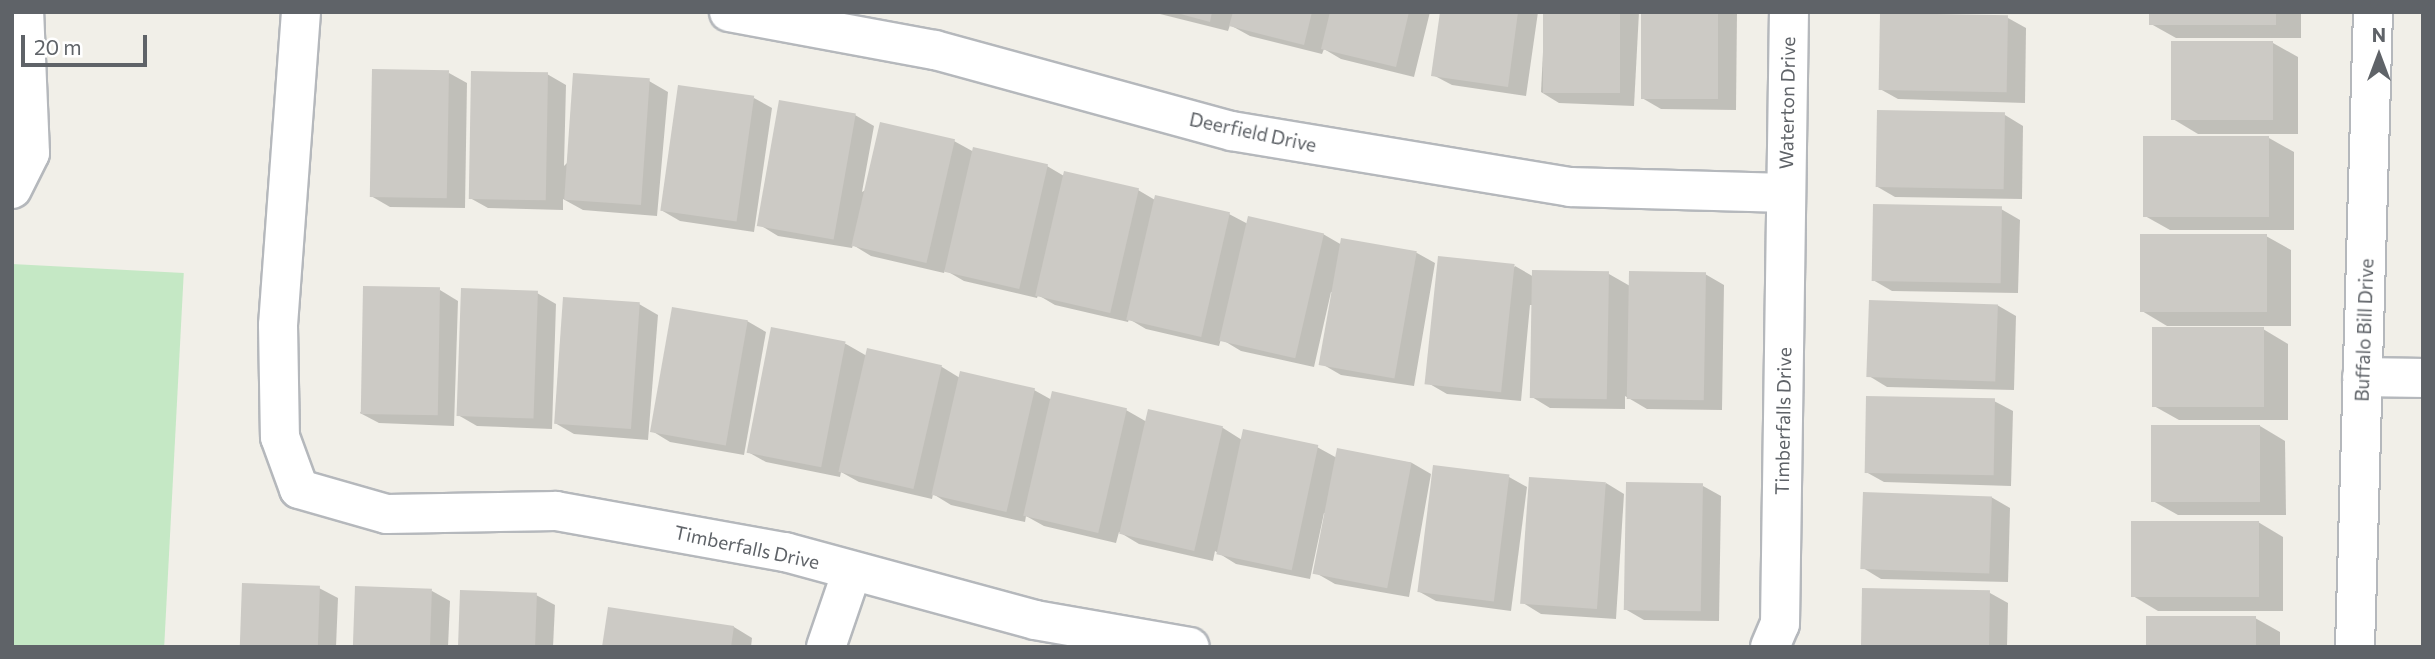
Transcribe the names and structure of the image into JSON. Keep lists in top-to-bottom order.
{
  "streets": {
    "street": [
      "Waterton Drive",
      "Deerfield Drive",
      "Buffalo Bill Drive",
      "Timberfalls Drive"
    ]
  },
  "crossings": [
    ["Waterton Drive", "Deerfield Drive"],
    ["Waterton Drive", "Timberfalls Drive"],
    ["Deerfield Drive", "Timberfalls Drive"]
  ],
  "scale_bar": "20 m",
  "north": "top"
}
